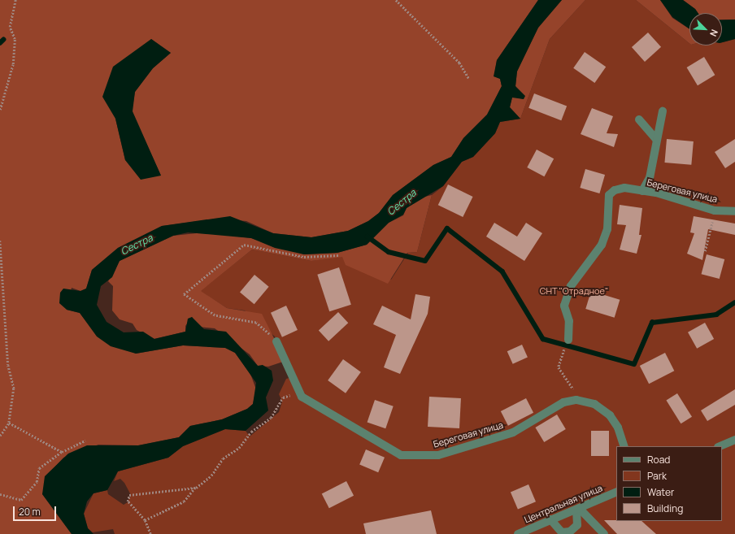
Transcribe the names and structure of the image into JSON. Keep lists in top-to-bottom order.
{
  "streets": {
    "street": ["Береговая улица", "Центральная улица"]
  },
  "water": ["Сестра"],
  "parks": ["СНТ \"Отрадное\""],
  "legend": [
    "Road",
    "Park",
    "Water",
    "Building"
  ],
  "scale_bar": "20 m",
  "north": "bottom right"
}
